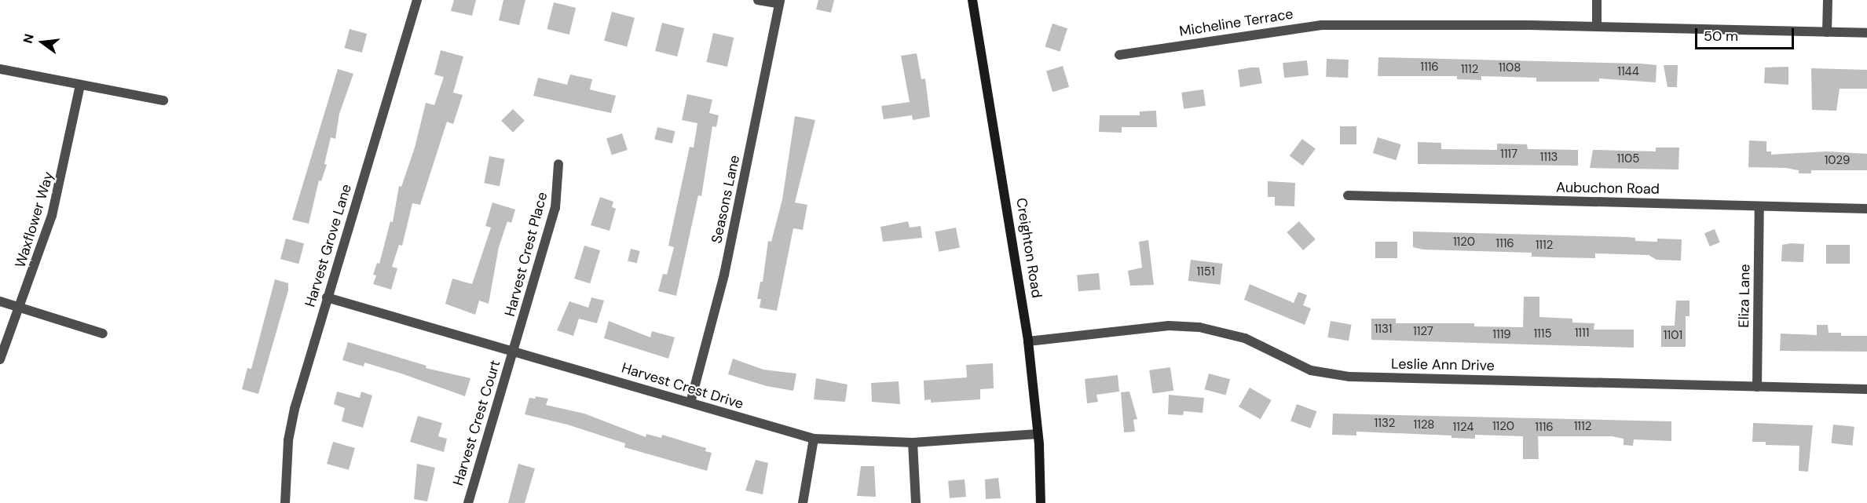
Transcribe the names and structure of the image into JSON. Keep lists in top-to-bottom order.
{
  "streets": {
    "main road": ["Creighton Road"],
    "street": [
      "Micheline Terrace",
      "Aubuchon Road",
      "Seasons Lane",
      "Waxflower Way",
      "Harvest Grove Lane",
      "Harvest Crest Place",
      "Eliza Lane",
      "Leslie Ann Drive",
      "Harvest Crest Drive",
      "Harvest Crest Court"
    ]
  },
  "crossings": [
    ["Aubuchon Road", "Eliza Lane"],
    ["Seasons Lane", "Harvest Crest Drive"],
    ["Harvest Grove Lane", "Harvest Crest Drive"],
    ["Creighton Road", "Leslie Ann Drive"],
    ["Creighton Road", "Harvest Crest Drive"],
    ["Harvest Crest Place", "Harvest Crest Drive"],
    ["Harvest Crest Place", "Harvest Crest Court"],
    ["Eliza Lane", "Leslie Ann Drive"],
    ["Harvest Crest Drive", "Harvest Crest Court"]
  ],
  "house_numbers": [
    "1116",
    "1108",
    "1112",
    "1144",
    "1117",
    "1113",
    "1105",
    "1029",
    "1120",
    "1116",
    "1112",
    "1151",
    "1131",
    "1127",
    "1111",
    "1115",
    "1119",
    "1101",
    "1132",
    "1128",
    "1120",
    "1112",
    "1124",
    "1116"
  ],
  "scale_bar": "50 m",
  "north": "left"
}
